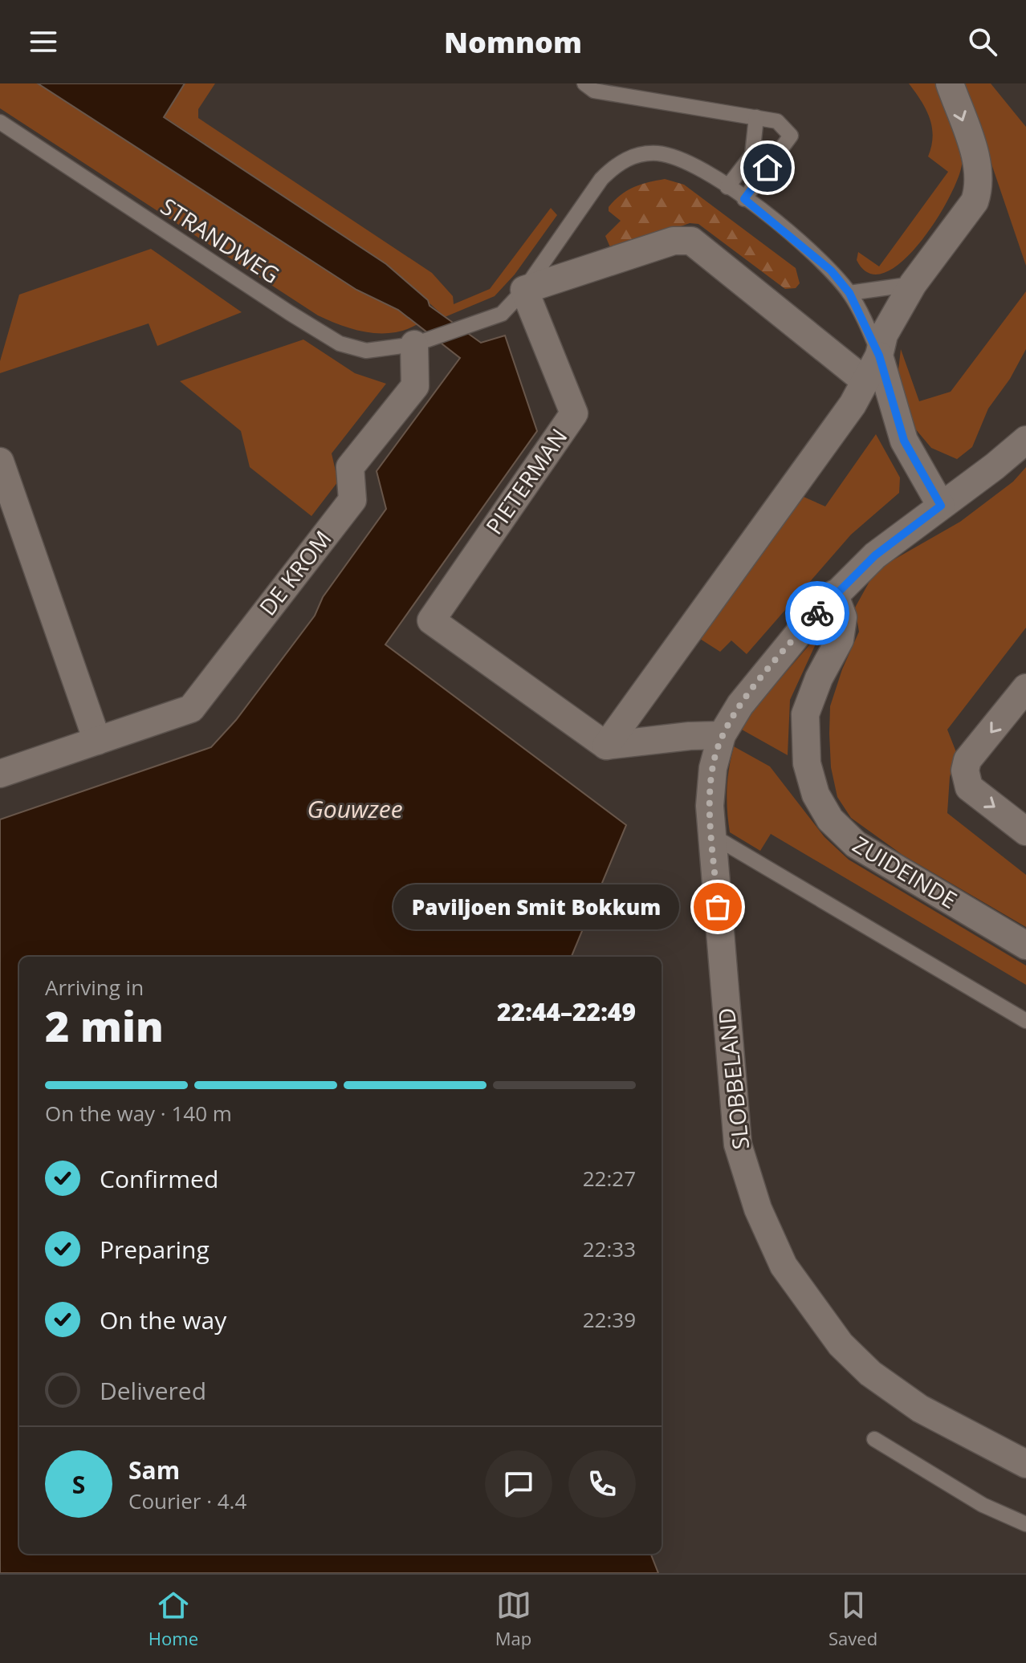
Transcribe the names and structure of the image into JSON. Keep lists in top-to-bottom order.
{
  "streets": {
    "street": [
      "PIETERMAN",
      "DE KROM",
      "ZUIDEINDE",
      "SLOBBELAND"
    ],
    "lane": ["STRANDWEG"]
  },
  "crossings": [
    ["STRANDWEG", "PIETERMAN"],
    ["STRANDWEG", "DE KROM"],
    ["ZUIDEINDE", "SLOBBELAND"]
  ],
  "water": ["Gouwzee"],
  "places": ["Paviljoen Smit Bokkum"],
  "page": {
    "header": "Nomnom",
    "bubble": "Paviljoen Smit Bokkum",
    "heading": ["2 min", "Arriving in", "22:44–22:49"],
    "panel": ["Sam", "Courier · 4.4"],
    "bar": "On the way · 140 m",
    "list": [
      ["Confirmed", "22:27"],
      ["Preparing", "22:33"],
      ["On the way", "22:39"],
      "Delivered"
    ],
    "round": "S",
    "tabs": ["Home", "Map", "Saved"]
  }
}
